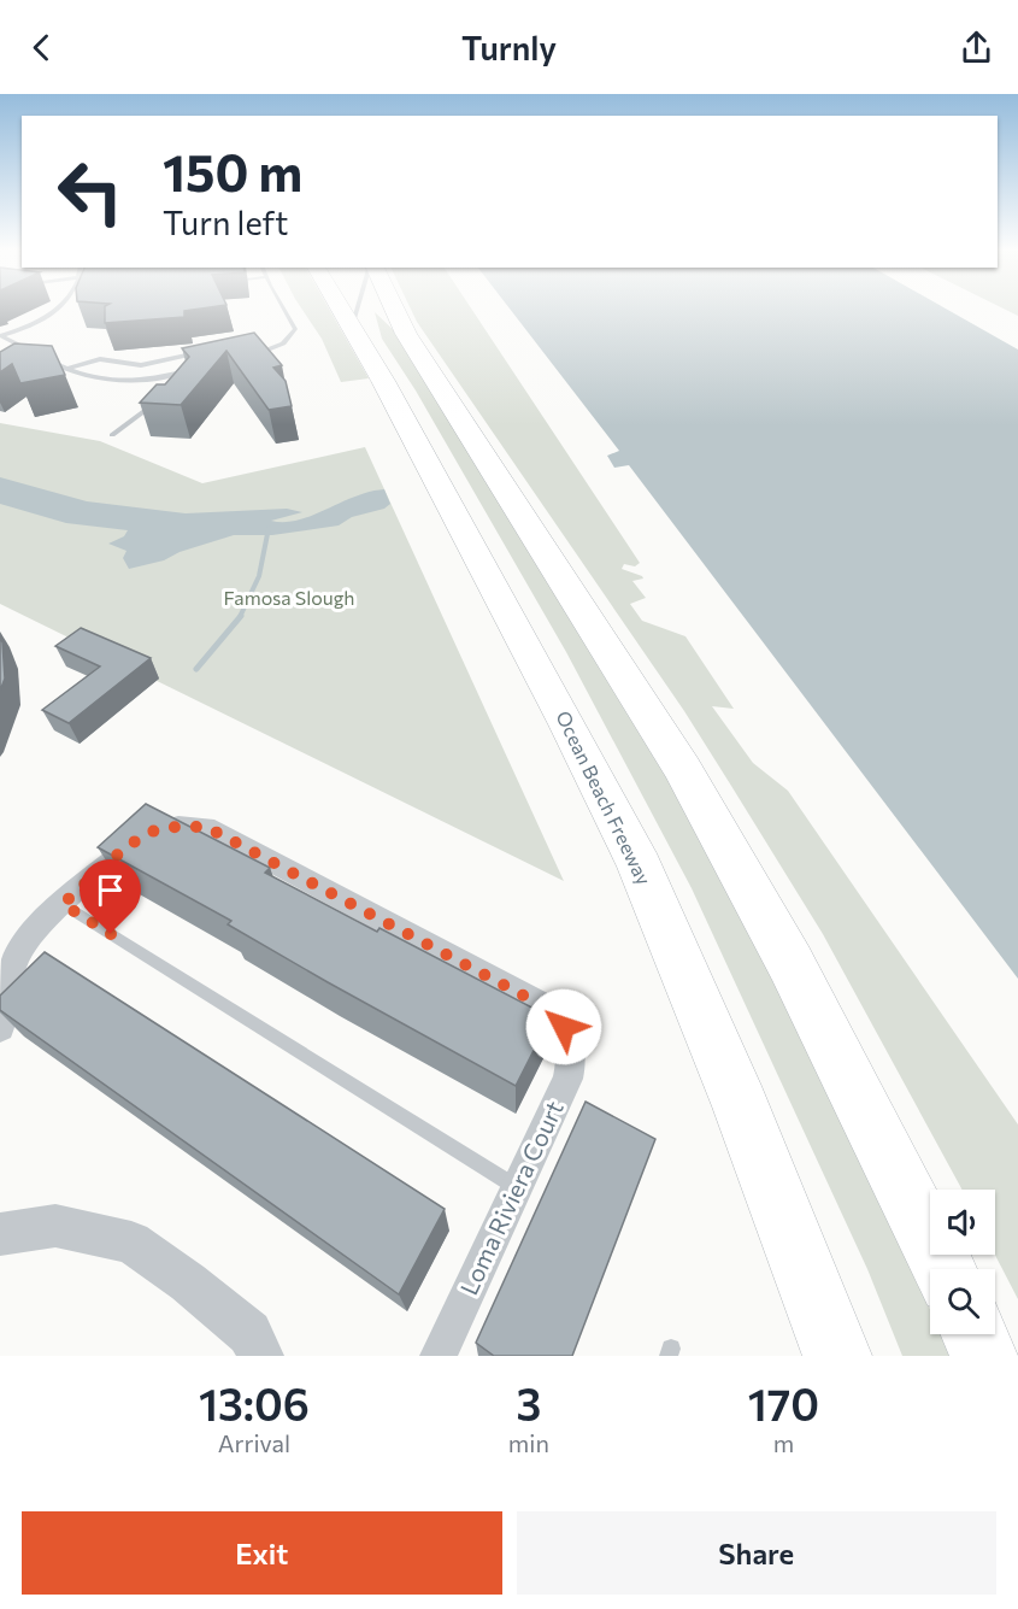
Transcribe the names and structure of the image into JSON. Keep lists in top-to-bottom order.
{
  "streets": {
    "highway": ["Ocean Beach Freeway"],
    "street": ["Loma Riviera Court"]
  },
  "parks": ["Famosa Slough"],
  "page": {
    "header": "Turnly",
    "turn": ["150 m", "Turn left"],
    "eta": [
      "13:06",
      "Arrival",
      "3",
      "min",
      "170",
      "m"
    ],
    "buttons": ["Exit", "Share"]
  }
}
